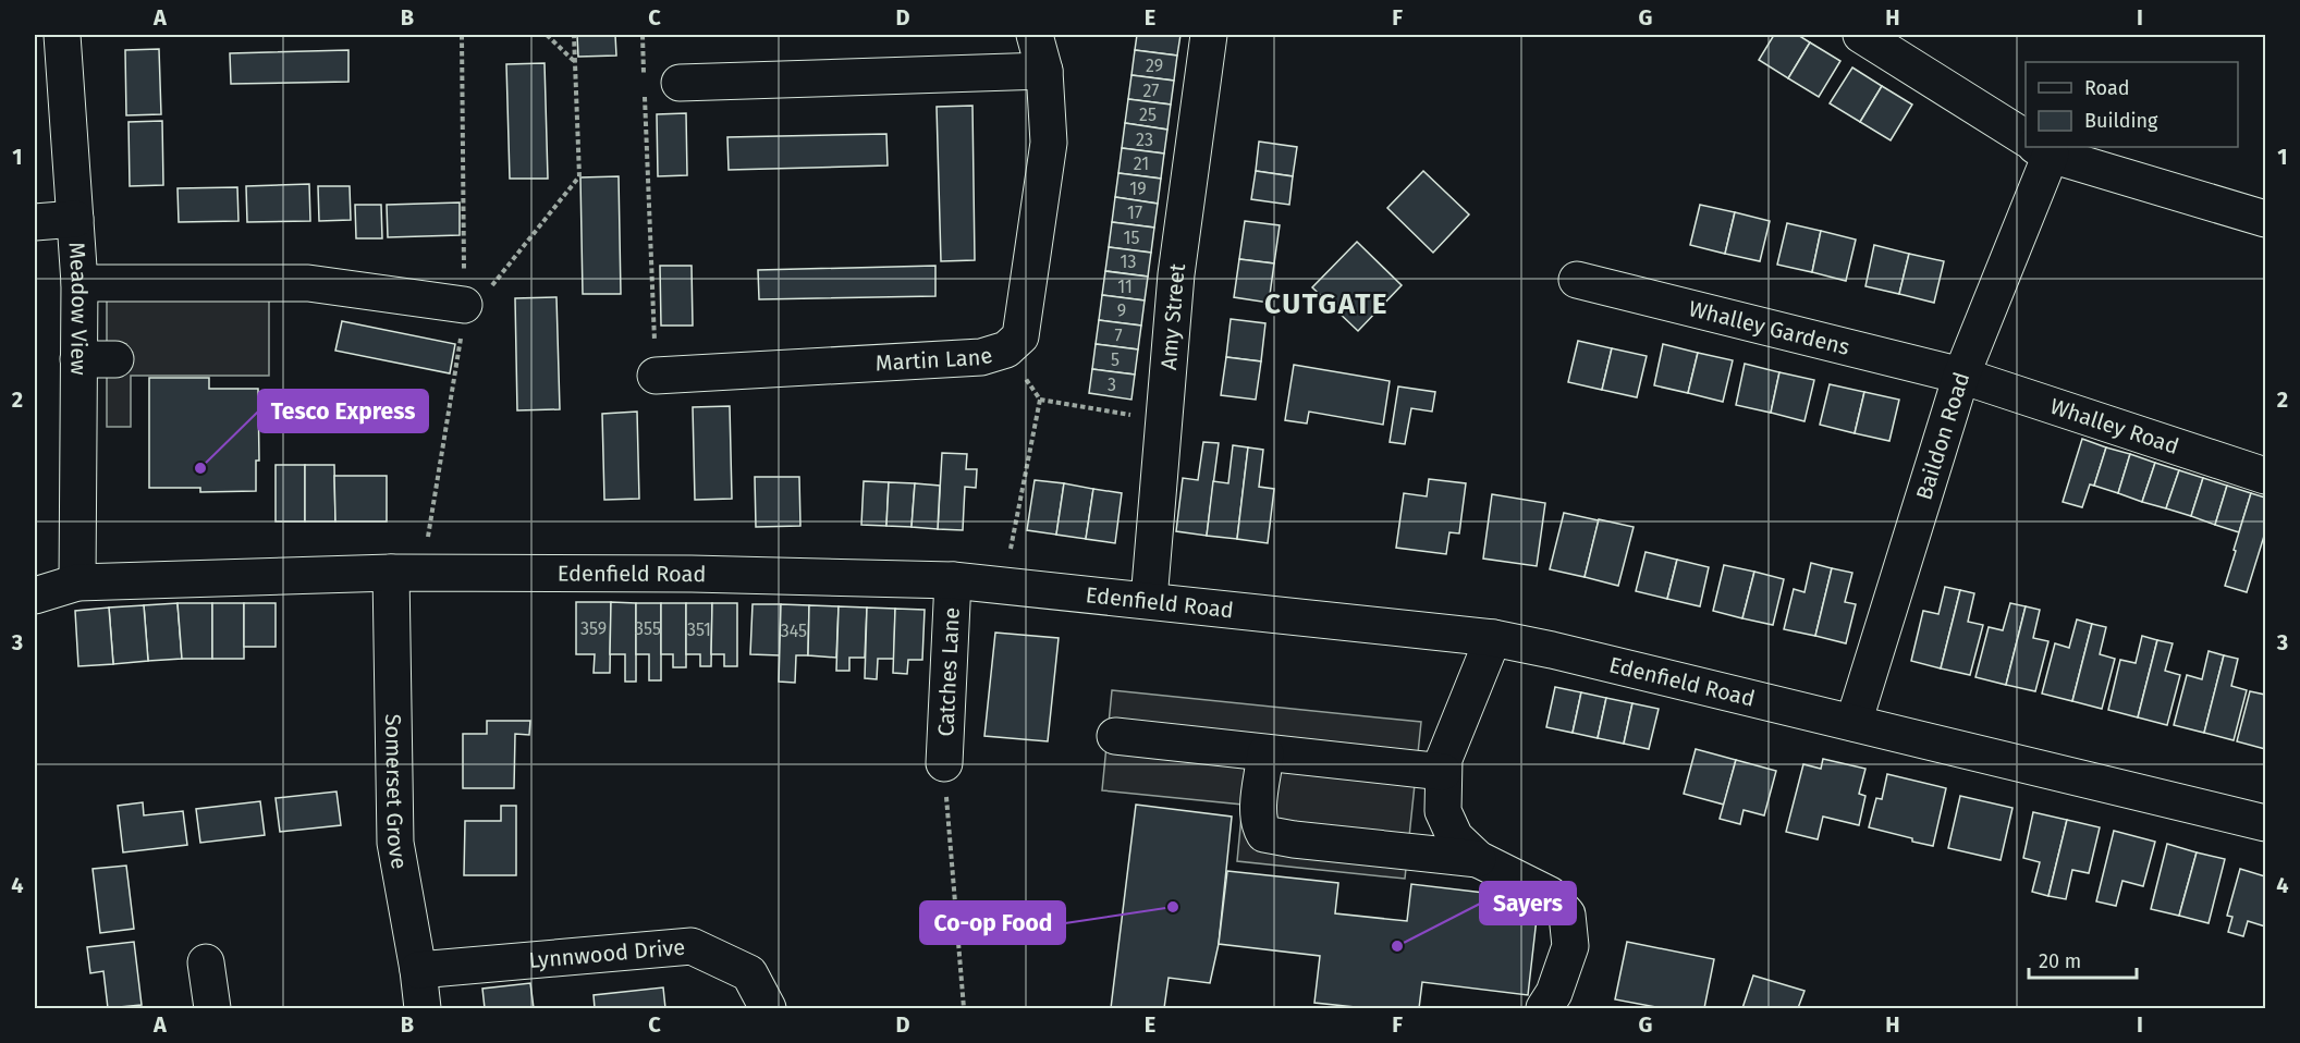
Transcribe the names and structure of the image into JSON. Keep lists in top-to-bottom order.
{
  "streets": {
    "street": [
      "Meadow View",
      "Amy Street",
      "Whalley Gardens",
      "Martin Lane",
      "Whalley Road",
      "Baildon Road",
      "Edenfield Road",
      "Catches Lane",
      "Somerset Grove",
      "Lynnwood Drive"
    ]
  },
  "crossings": [
    ["Meadow View", "Edenfield Road"],
    ["Amy Street", "Edenfield Road"],
    ["Whalley Gardens", "Whalley Road"],
    ["Whalley Gardens", "Baildon Road"],
    ["Whalley Road", "Baildon Road"],
    ["Baildon Road", "Edenfield Road"],
    ["Edenfield Road", "Catches Lane"],
    ["Edenfield Road", "Somerset Grove"],
    ["Somerset Grove", "Lynnwood Drive"]
  ],
  "districts": ["CUTGATE"],
  "places": ["Tesco Express", "Co-op Food", "Sayers"],
  "house_numbers": [
    "29",
    "27",
    "25",
    "23",
    "21",
    "19",
    "17",
    "15",
    "13",
    "11",
    "9",
    "7",
    "5",
    "3",
    "359",
    "355",
    "351",
    "345"
  ],
  "legend": ["Road", "Building"],
  "scale_bar": "20 m",
  "grid": {
    "columns": [
      "A",
      "B",
      "C",
      "D",
      "E",
      "F",
      "G",
      "H",
      "I"
    ],
    "rows": [
      "1",
      "2",
      "3",
      "4"
    ]
  }
}
